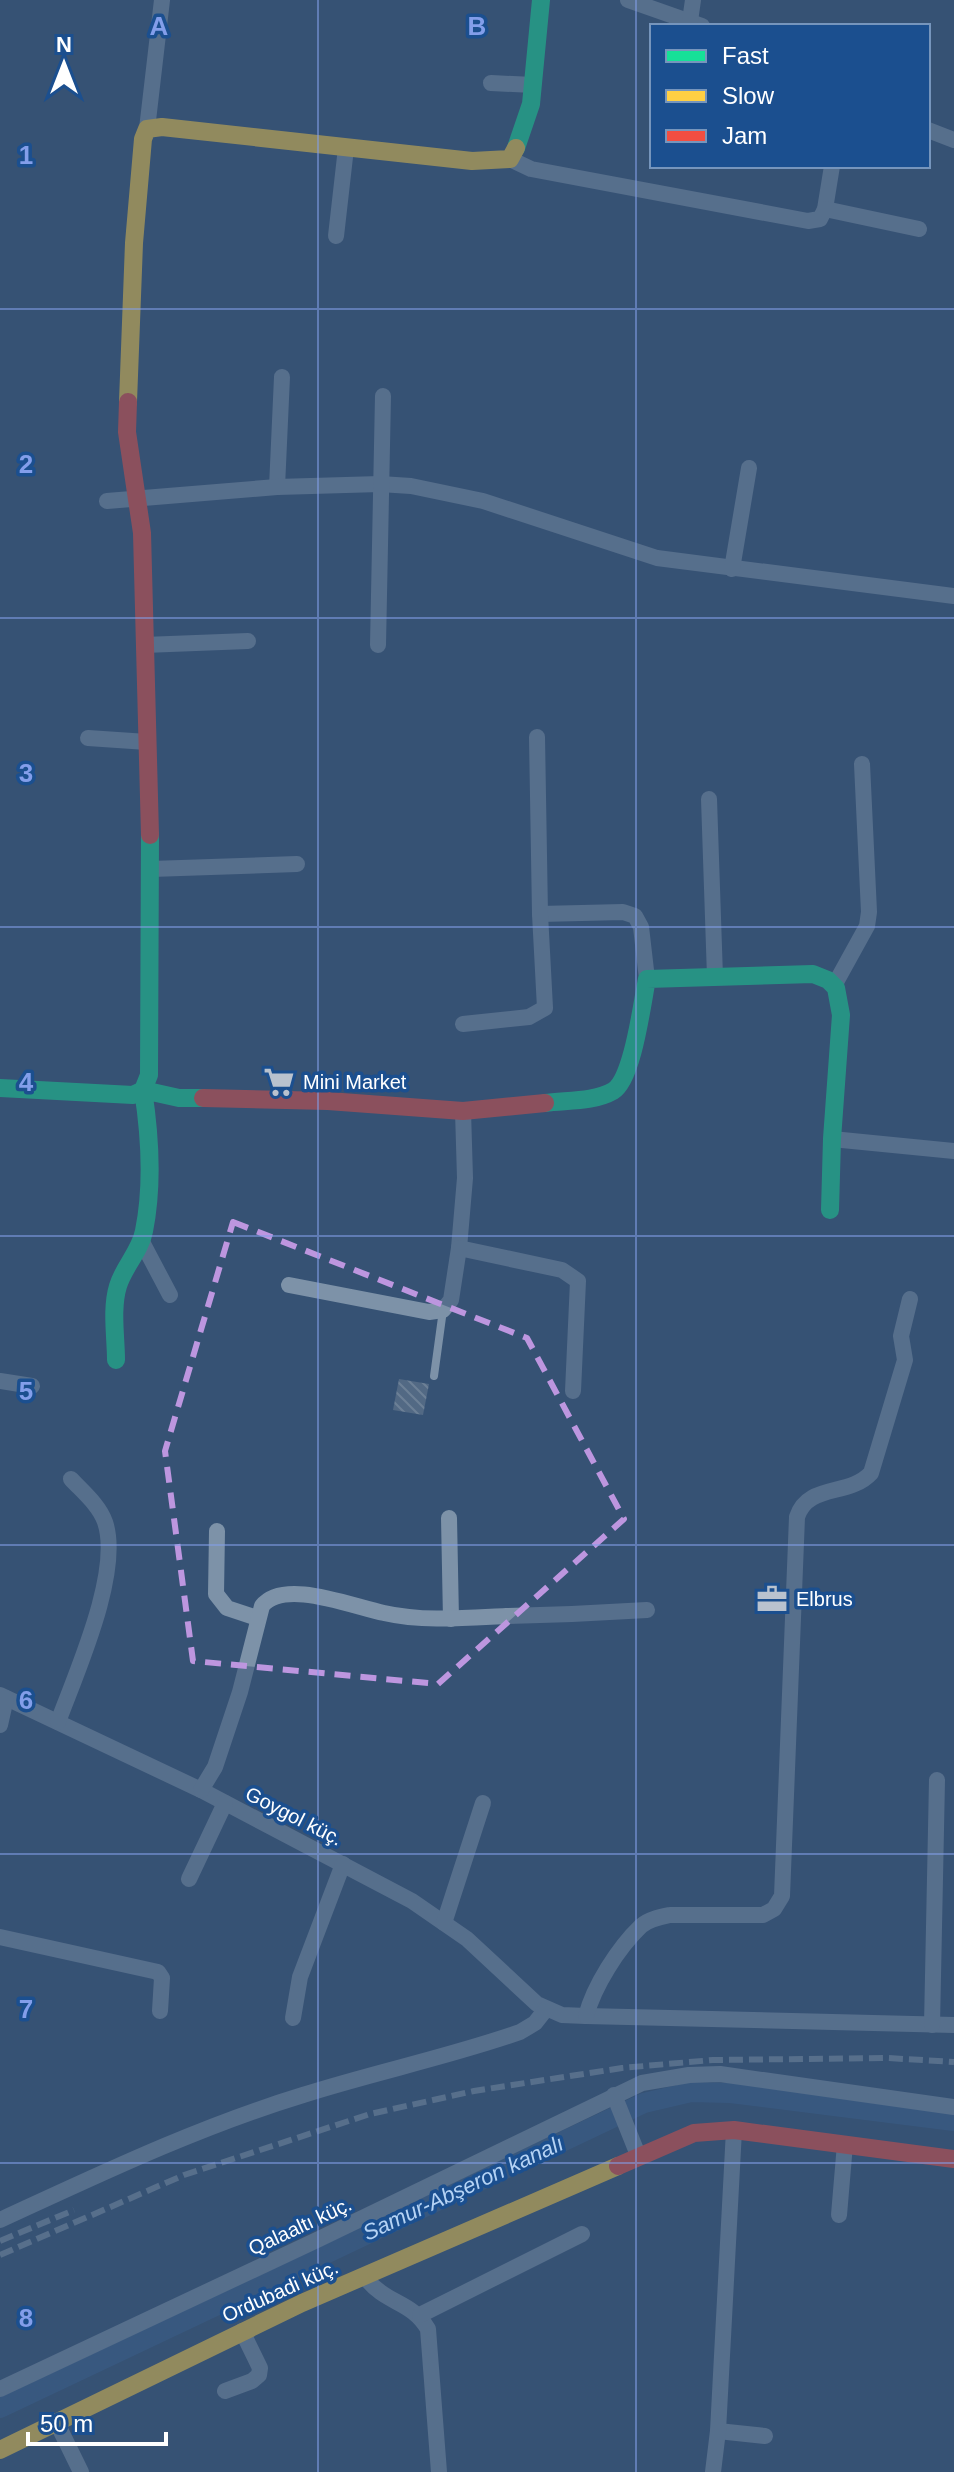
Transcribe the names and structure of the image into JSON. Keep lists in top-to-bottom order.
{
  "streets": {
    "street": ["Goygol küç.", "Qalaaltı küç.", "Ordubadi küç."]
  },
  "water": ["Samur-Abşeron kanalı"],
  "places": {
    "supermarket": ["Mini Market"],
    "office": ["Elbrus"]
  },
  "legend": ["Fast", "Slow", "Jam"],
  "scale_bar": "50 m",
  "north": "top",
  "grid": {
    "columns": ["A", "B"],
    "rows": [
      "1",
      "2",
      "3",
      "4",
      "5",
      "6",
      "7",
      "8"
    ]
  }
}
